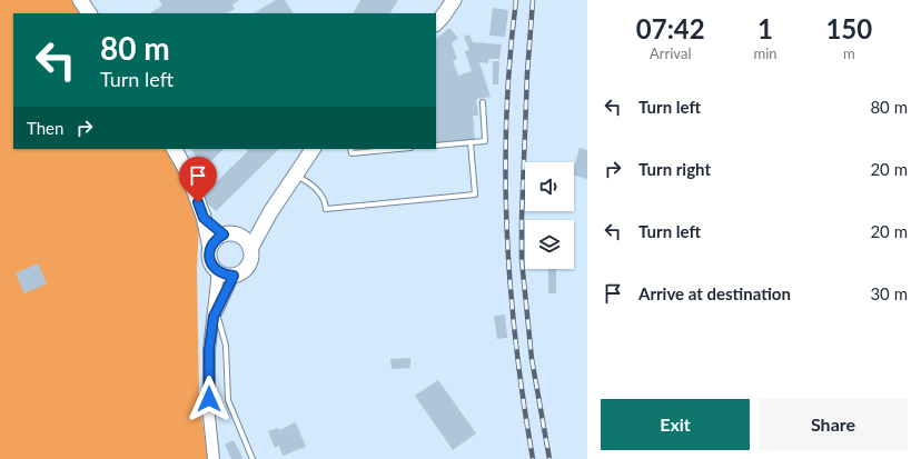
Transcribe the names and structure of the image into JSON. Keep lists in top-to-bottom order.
{
  "page": {
    "eta": [
      "07:42",
      "Arrival",
      "1",
      "min",
      "150",
      "m"
    ],
    "turn": ["80 m", "Turn left"],
    "list": [
      {
        "name": "Turn left",
        "value": "80 m"
      },
      {
        "name": "Turn right",
        "value": "20 m"
      },
      {
        "name": "Turn left",
        "value": "20 m"
      },
      {
        "name": "Arrive at destination",
        "value": "30 m"
      }
    ],
    "then": "Then",
    "buttons": ["Exit", "Share"]
  }
}
